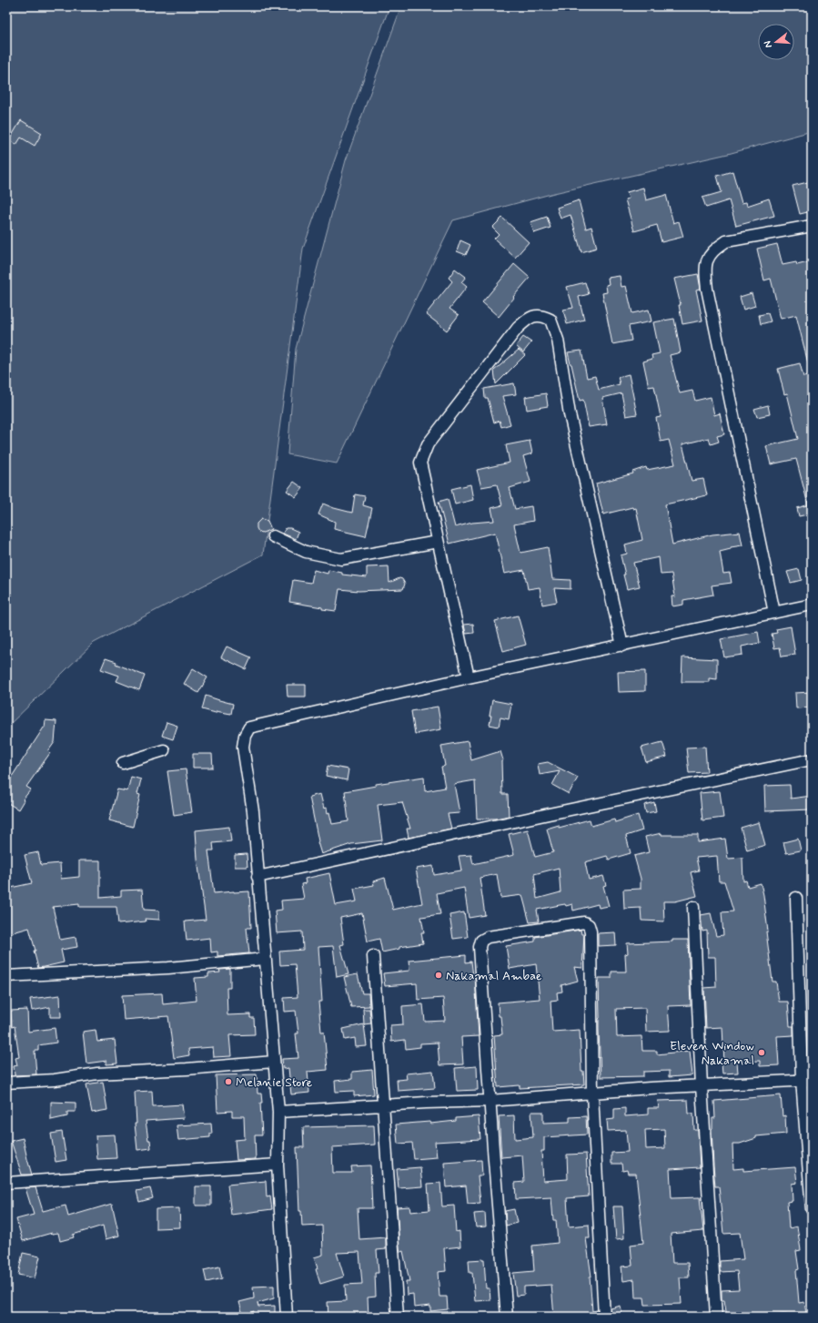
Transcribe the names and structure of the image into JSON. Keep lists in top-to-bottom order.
{
  "places": ["Nakamal Ambae", "Eleven Window Nakamal", "Melanie Store"],
  "north": "left"
}
